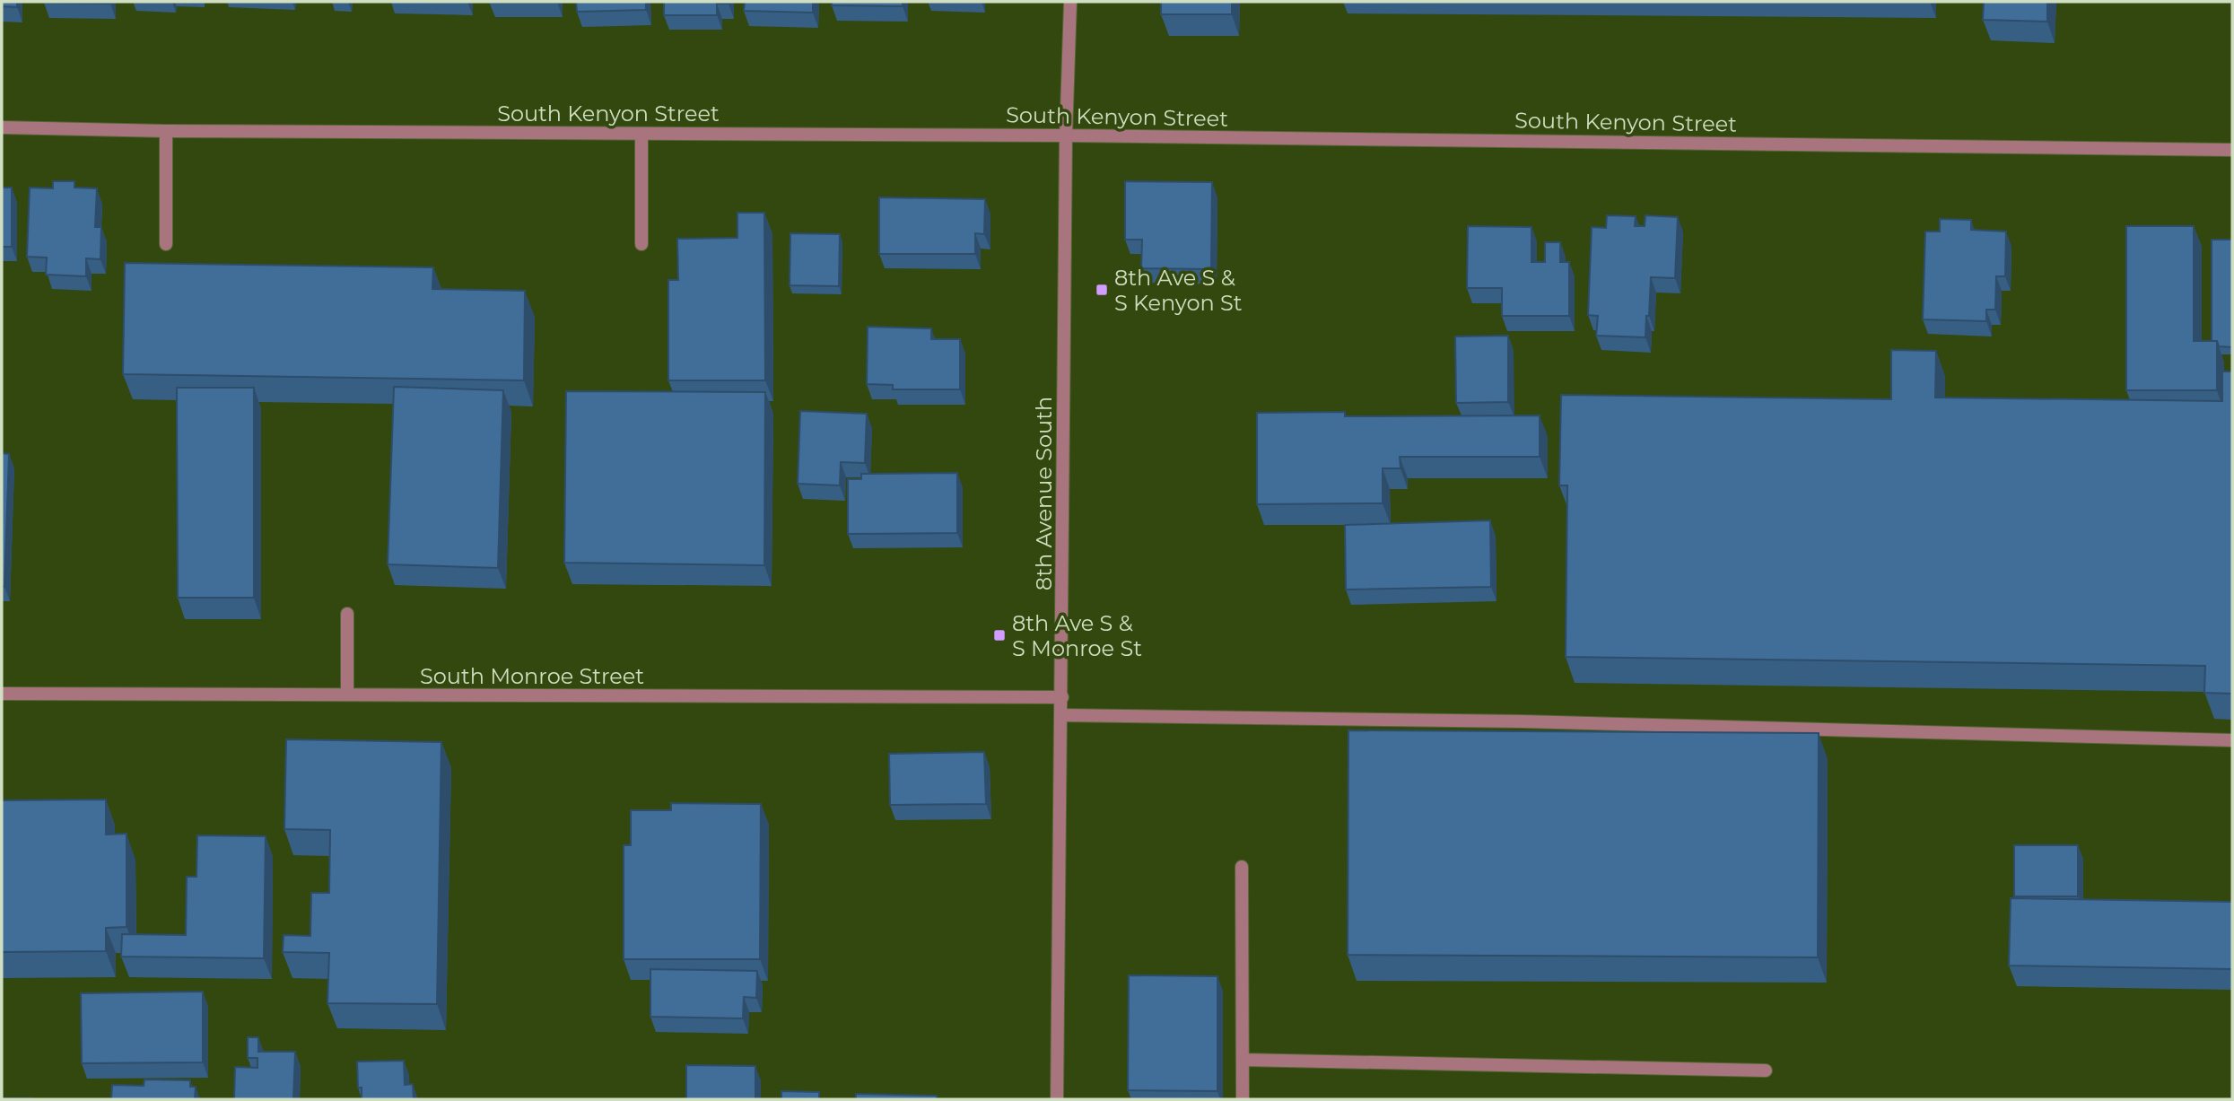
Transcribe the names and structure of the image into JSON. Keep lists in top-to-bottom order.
{
  "streets": {
    "street": ["South Kenyon Street", "8th Avenue South", "South Monroe Street"]
  },
  "crossings": [
    ["South Kenyon Street", "8th Avenue South"],
    ["8th Avenue South", "South Monroe Street"]
  ],
  "places": {
    "transit": ["8th Ave S & S Kenyon St", "8th Ave S & S Monroe St"]
  }
}
